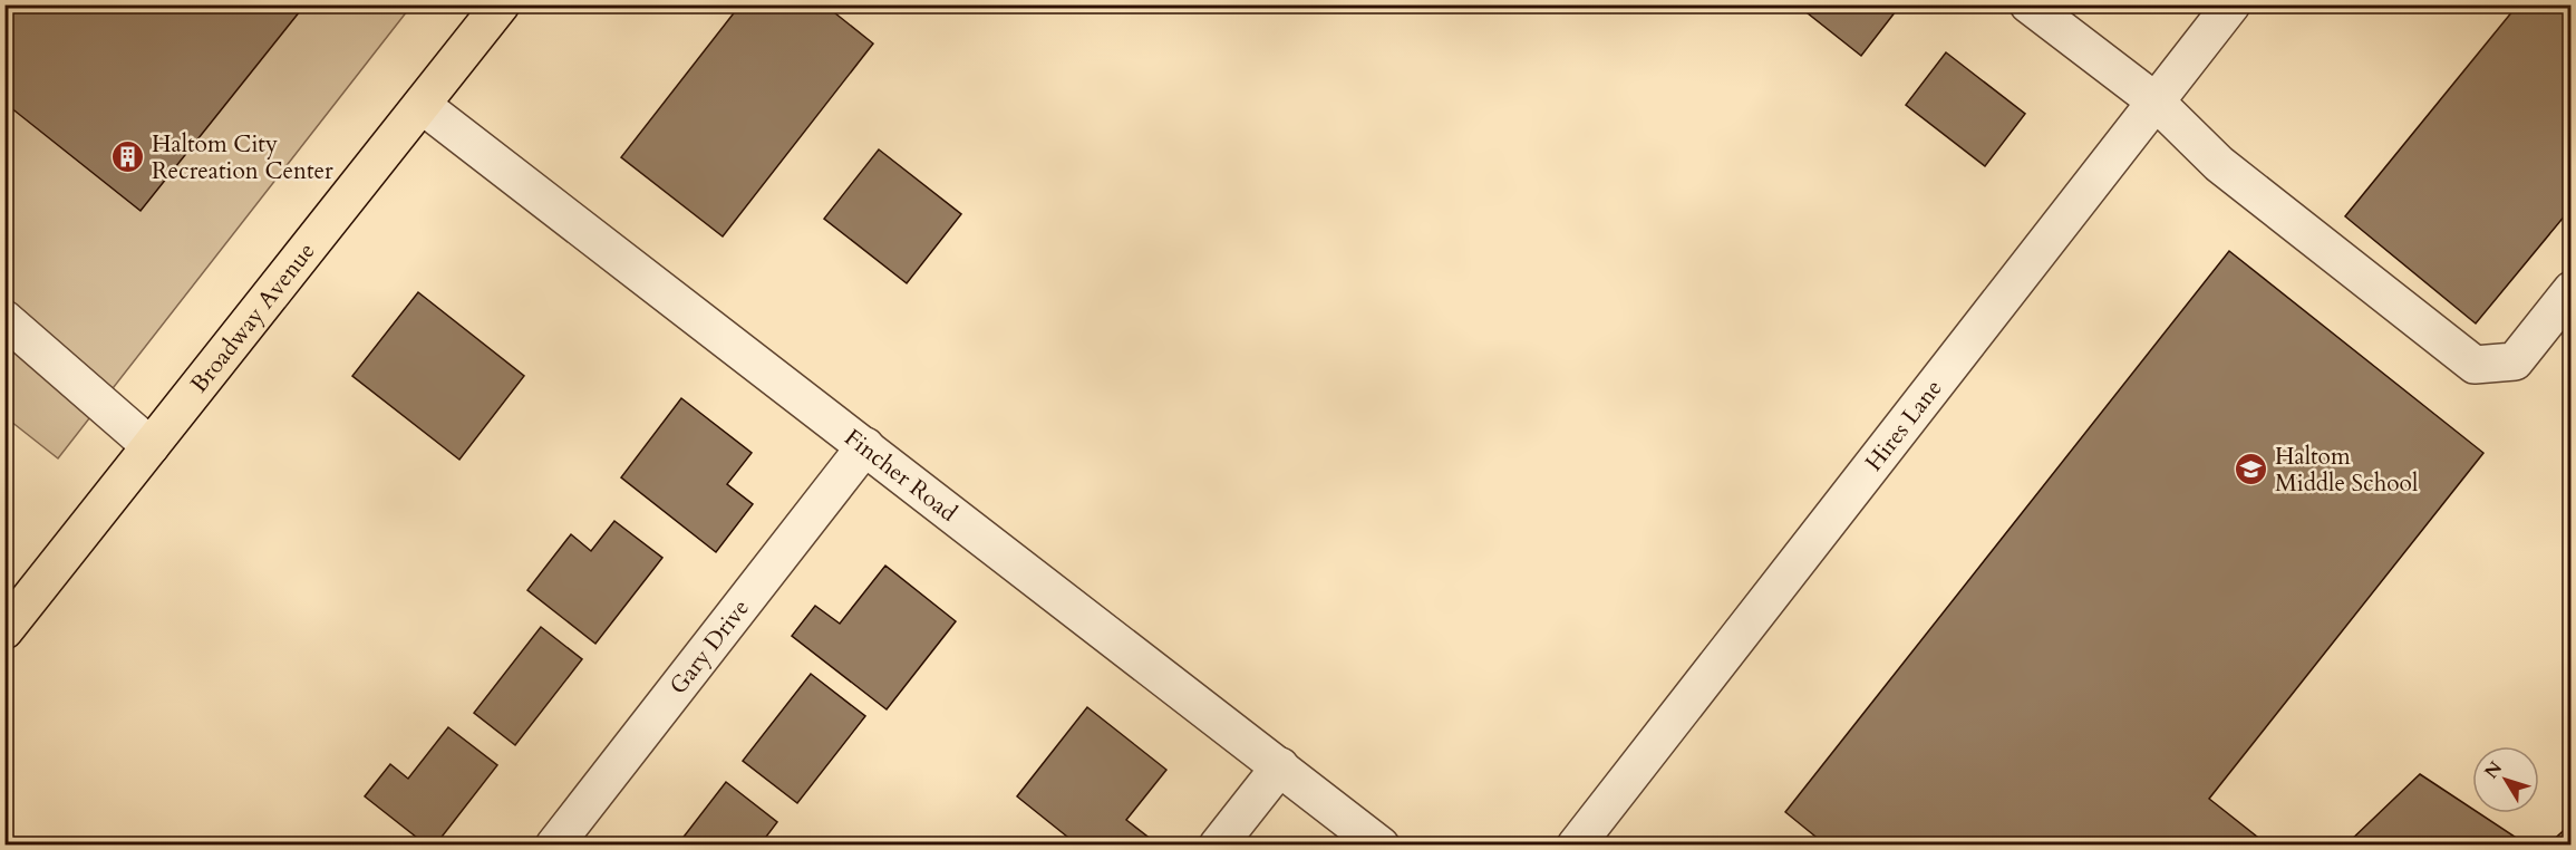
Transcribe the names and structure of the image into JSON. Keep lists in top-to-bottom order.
{
  "streets": {
    "main road": ["Broadway Avenue"],
    "street": ["Hires Lane", "Fincher Road", "Gary Drive"]
  },
  "crossings": [
    ["Broadway Avenue", "Fincher Road"],
    ["Fincher Road", "Gary Drive"]
  ],
  "places": {
    "building": ["Haltom City Recreation Center"],
    "school or university": ["Haltom Middle School"]
  },
  "north": "top left"
}
